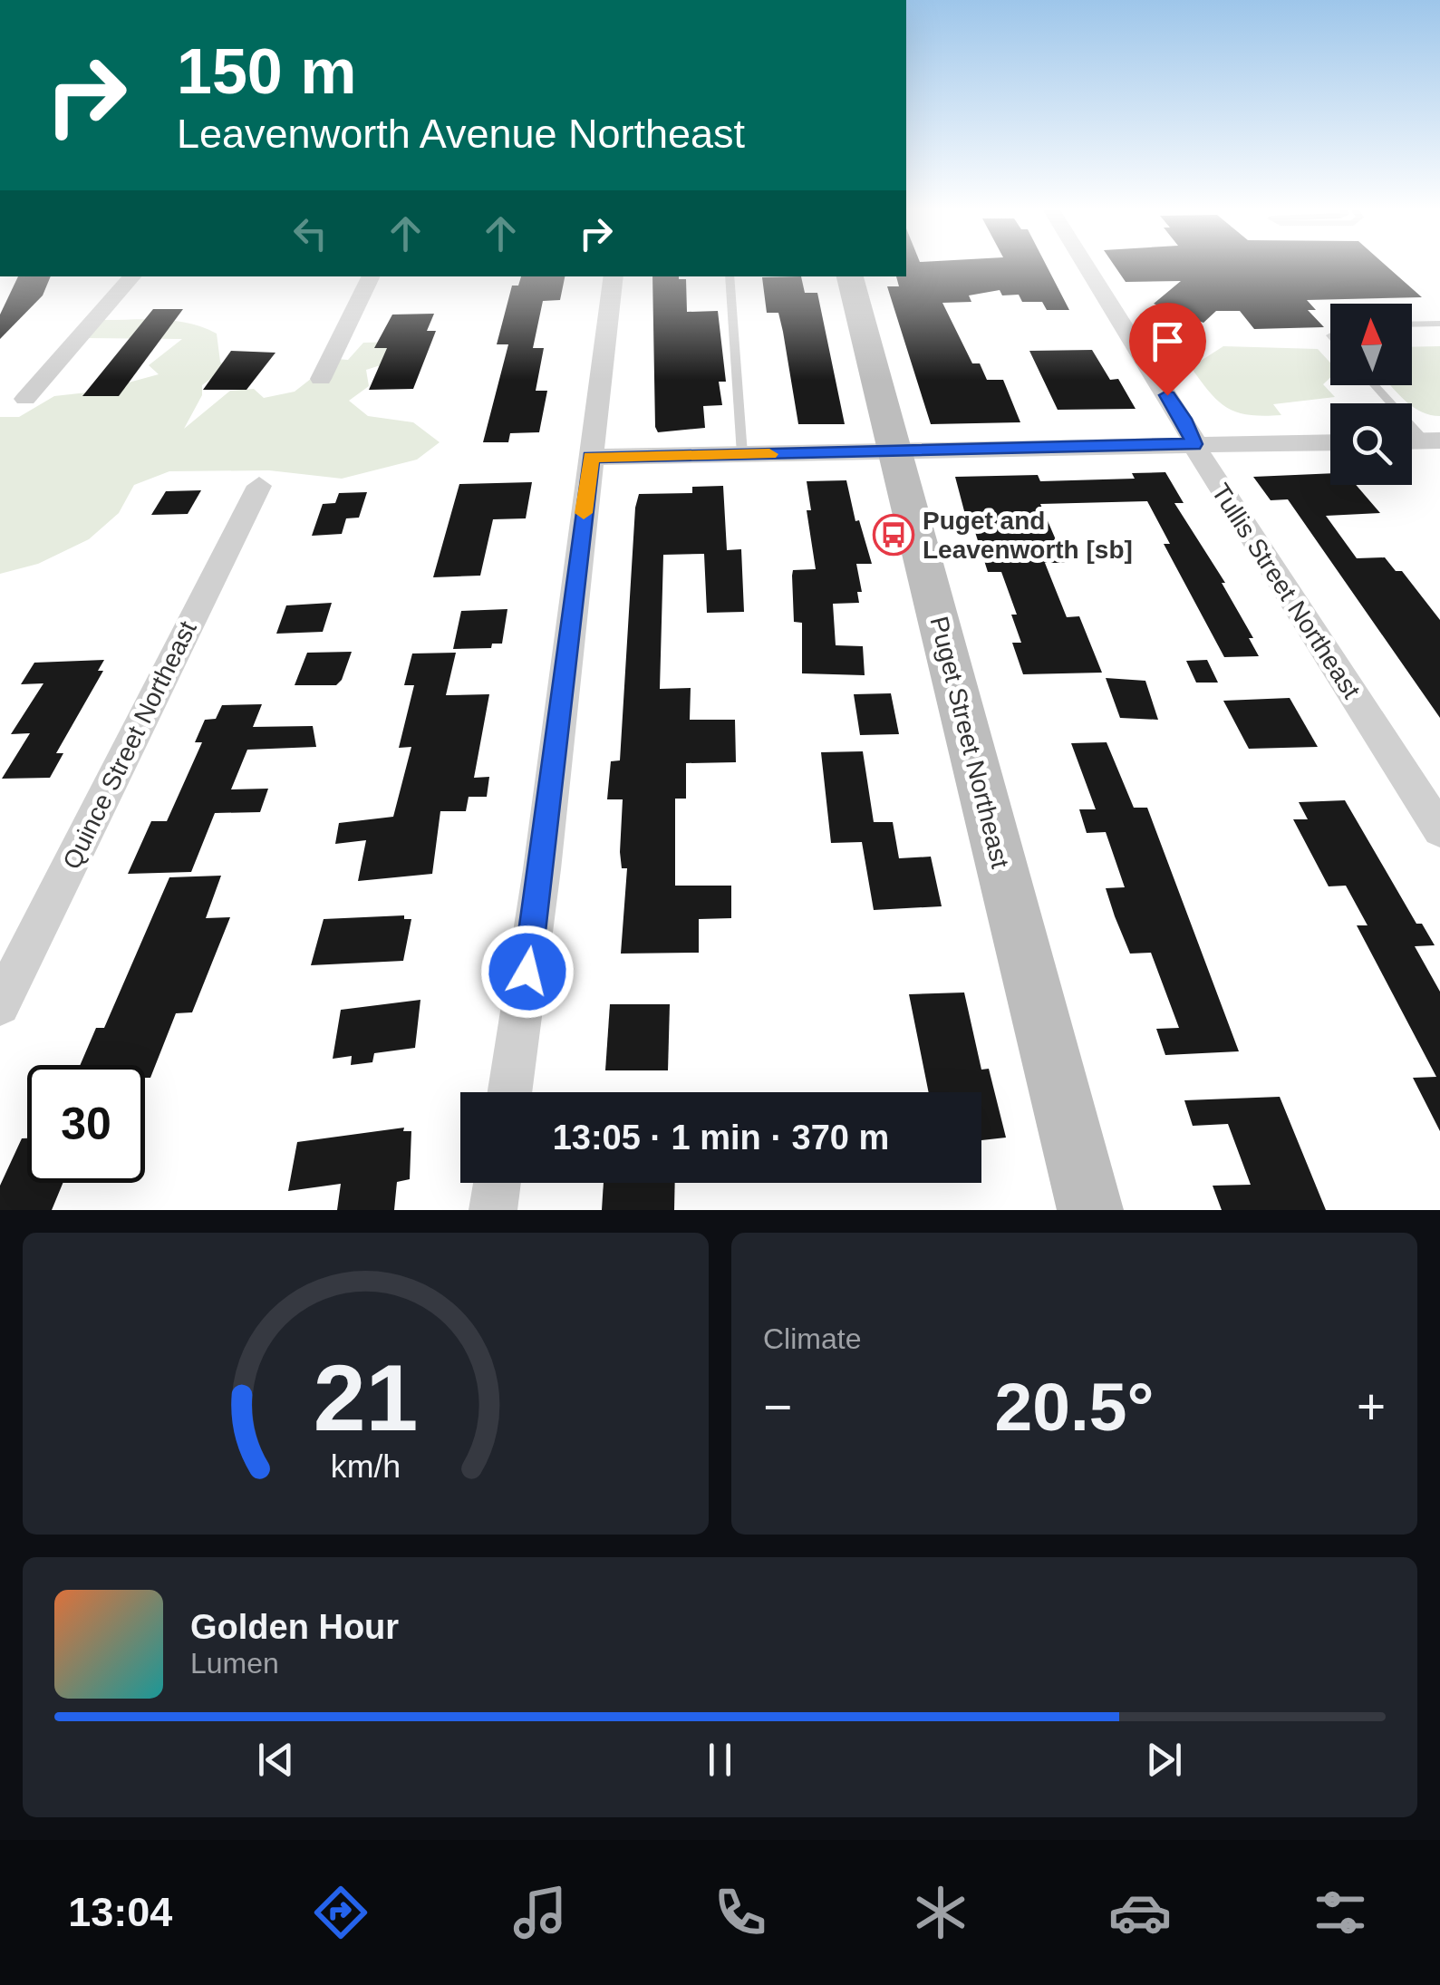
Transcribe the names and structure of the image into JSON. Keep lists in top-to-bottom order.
{
  "streets": {
    "street": ["Tullis Street Northeast", "Puget Street Northeast", "Quince Street Northeast"]
  },
  "places": {
    "bus stop": ["Puget and Leavenworth [sb]"]
  },
  "north": "top",
  "page": {
    "turn": ["150 m", "Leavenworth Avenue Northeast"],
    "limit": "30",
    "trip": "13:05 · 1 min · 370 m",
    "tile": "Climate",
    "heat": ["−", "20.5°", "+"],
    "song": ["Golden Hour", "Lumen"],
    "tabs": "13:04",
    "gauge": ["21", "km/h"]
  }
}
